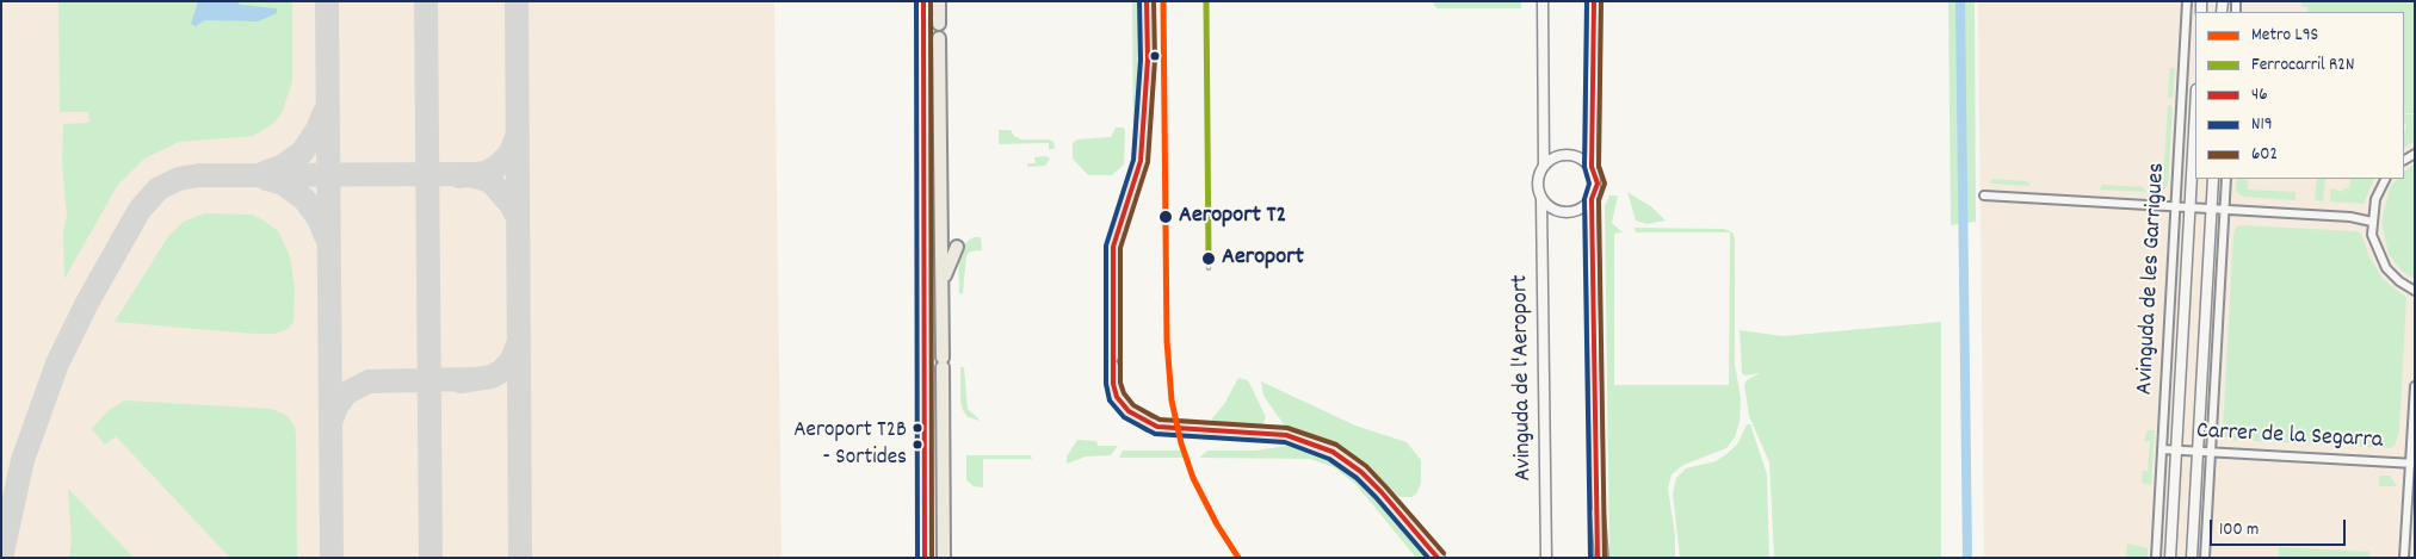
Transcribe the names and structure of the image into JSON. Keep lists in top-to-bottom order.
{
  "streets": {
    "street": ["Avinguda de les Garrigues", "Avinguda de l'Aeroport", "Carrer de la Segarra"]
  },
  "crossings": [
    ["Avinguda de les Garrigues", "Carrer de la Segarra"]
  ],
  "places": ["Aeroport T2", "Aeroport", "Aeroport T2B - Sortides"],
  "lines": [
    "metro line L9S",
    "rail line R2N",
    "transit line 46",
    "transit line N19",
    "transit line 602"
  ],
  "legend": [
    "Metro L9S",
    "Ferrocarril R2N",
    "46",
    "N19",
    "602"
  ],
  "scale_bar": "100 m"
}
